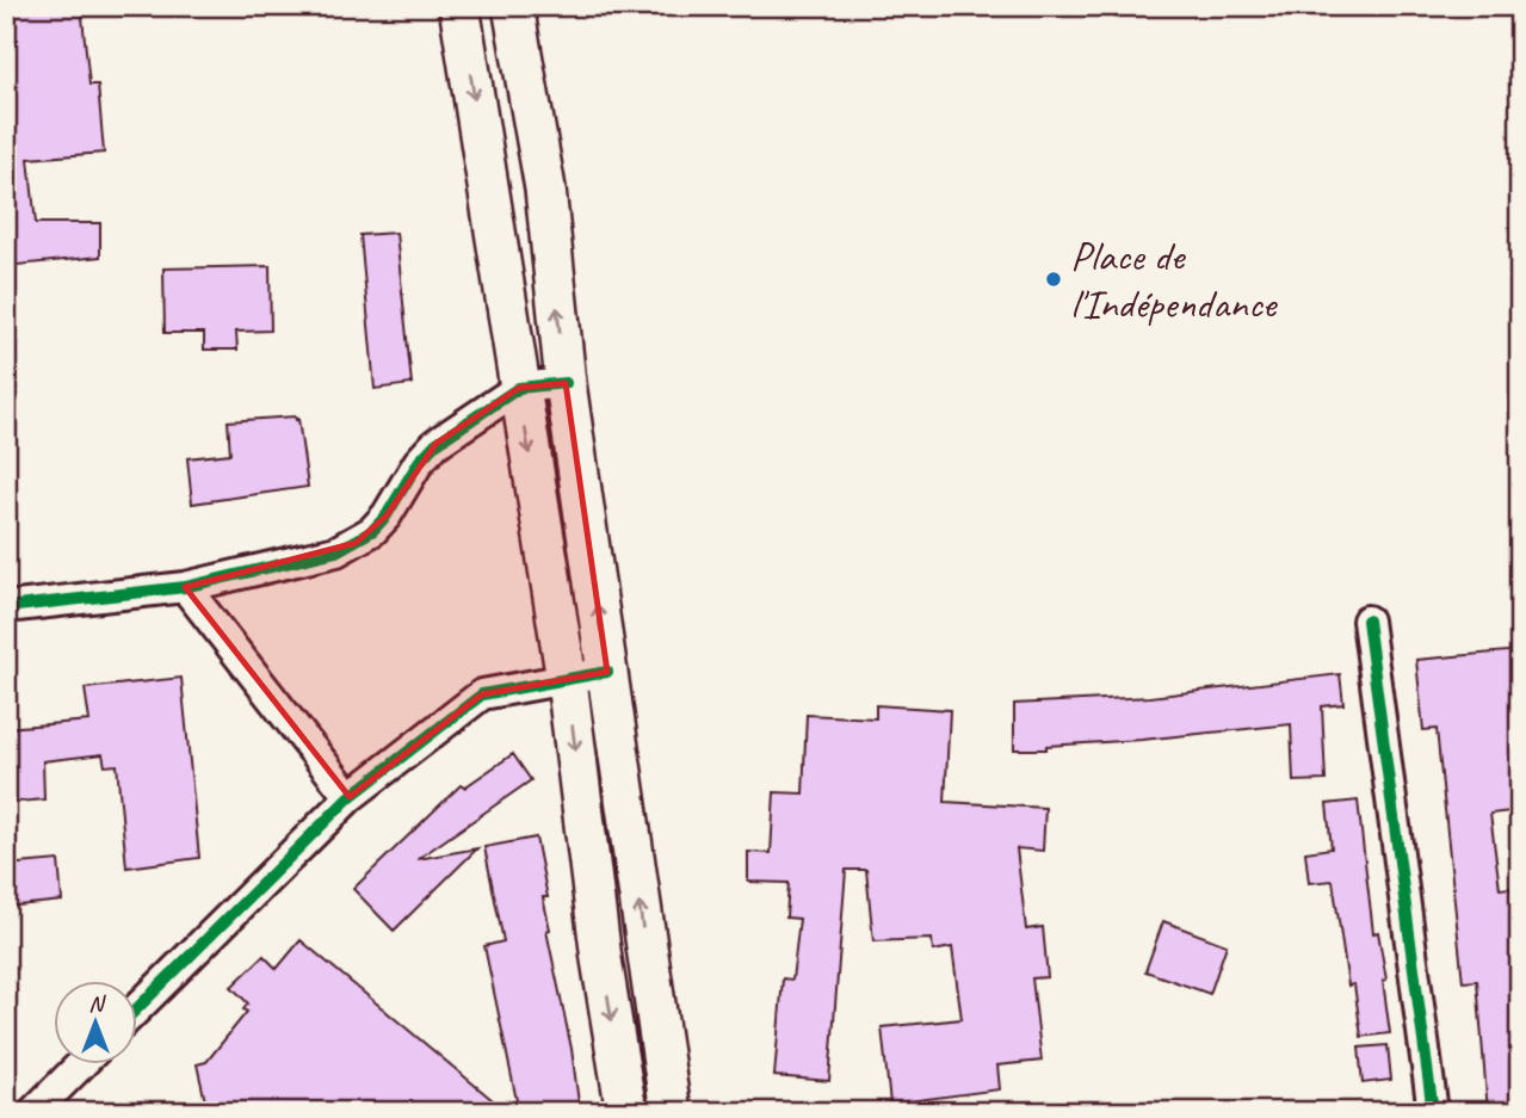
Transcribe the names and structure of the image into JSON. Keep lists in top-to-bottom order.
{
  "places": ["Place de l'Indépendance"],
  "north": "top"
}
